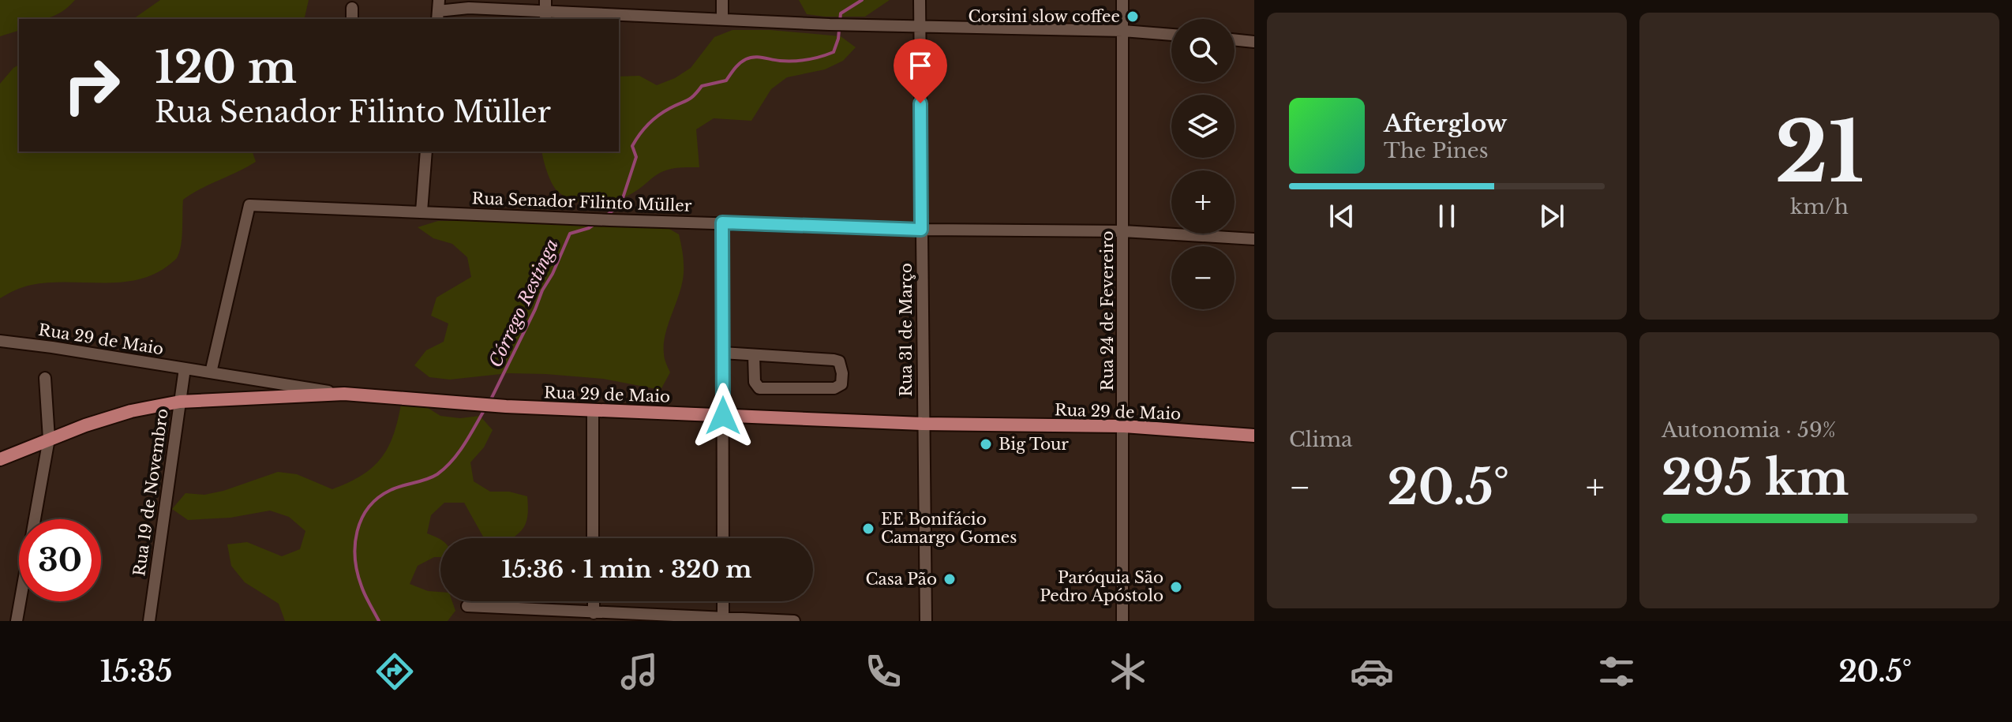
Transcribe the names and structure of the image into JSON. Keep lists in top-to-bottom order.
{
  "streets": {
    "main road": ["Rua 29 de Maio"],
    "street": [
      "Rua Senador Filinto Müller",
      "Rua 24 de Fevereiro",
      "Rua 31 de Março",
      "Rua 19 de Novembro"
    ]
  },
  "crossings": [
    ["Rua Senador Filinto Müller", "Rua 24 de Fevereiro"],
    ["Rua Senador Filinto Müller", "Rua 31 de Março"],
    ["Rua Senador Filinto Müller", "Rua 29 de Maio"],
    ["Rua 24 de Fevereiro", "Rua 29 de Maio"],
    ["Rua 31 de Março", "Rua 29 de Maio"],
    ["Rua 29 de Maio", "Rua 19 de Novembro"]
  ],
  "water": ["Córrego Restinga"],
  "places": [
    "Corsini slow coffee",
    "Big Tour",
    "EE Bonifácio Camargo Gomes",
    "Casa Pão",
    "Paróquia São Pedro Apóstolo"
  ],
  "page": {
    "tile": [
      ["21", "km/h"],
      "Clima",
      ["Autonomia · 59%", "295 km"]
    ],
    "map_buttons": ["+", "−"],
    "turn": ["120 m", "Rua Senador Filinto Müller"],
    "song": ["Afterglow", "The Pines"],
    "heat": ["−", "20.5°", "+"],
    "limit": "30",
    "trip": "15:36 · 1 min · 320 m",
    "tabs": ["15:35", "20.5°"]
  }
}
